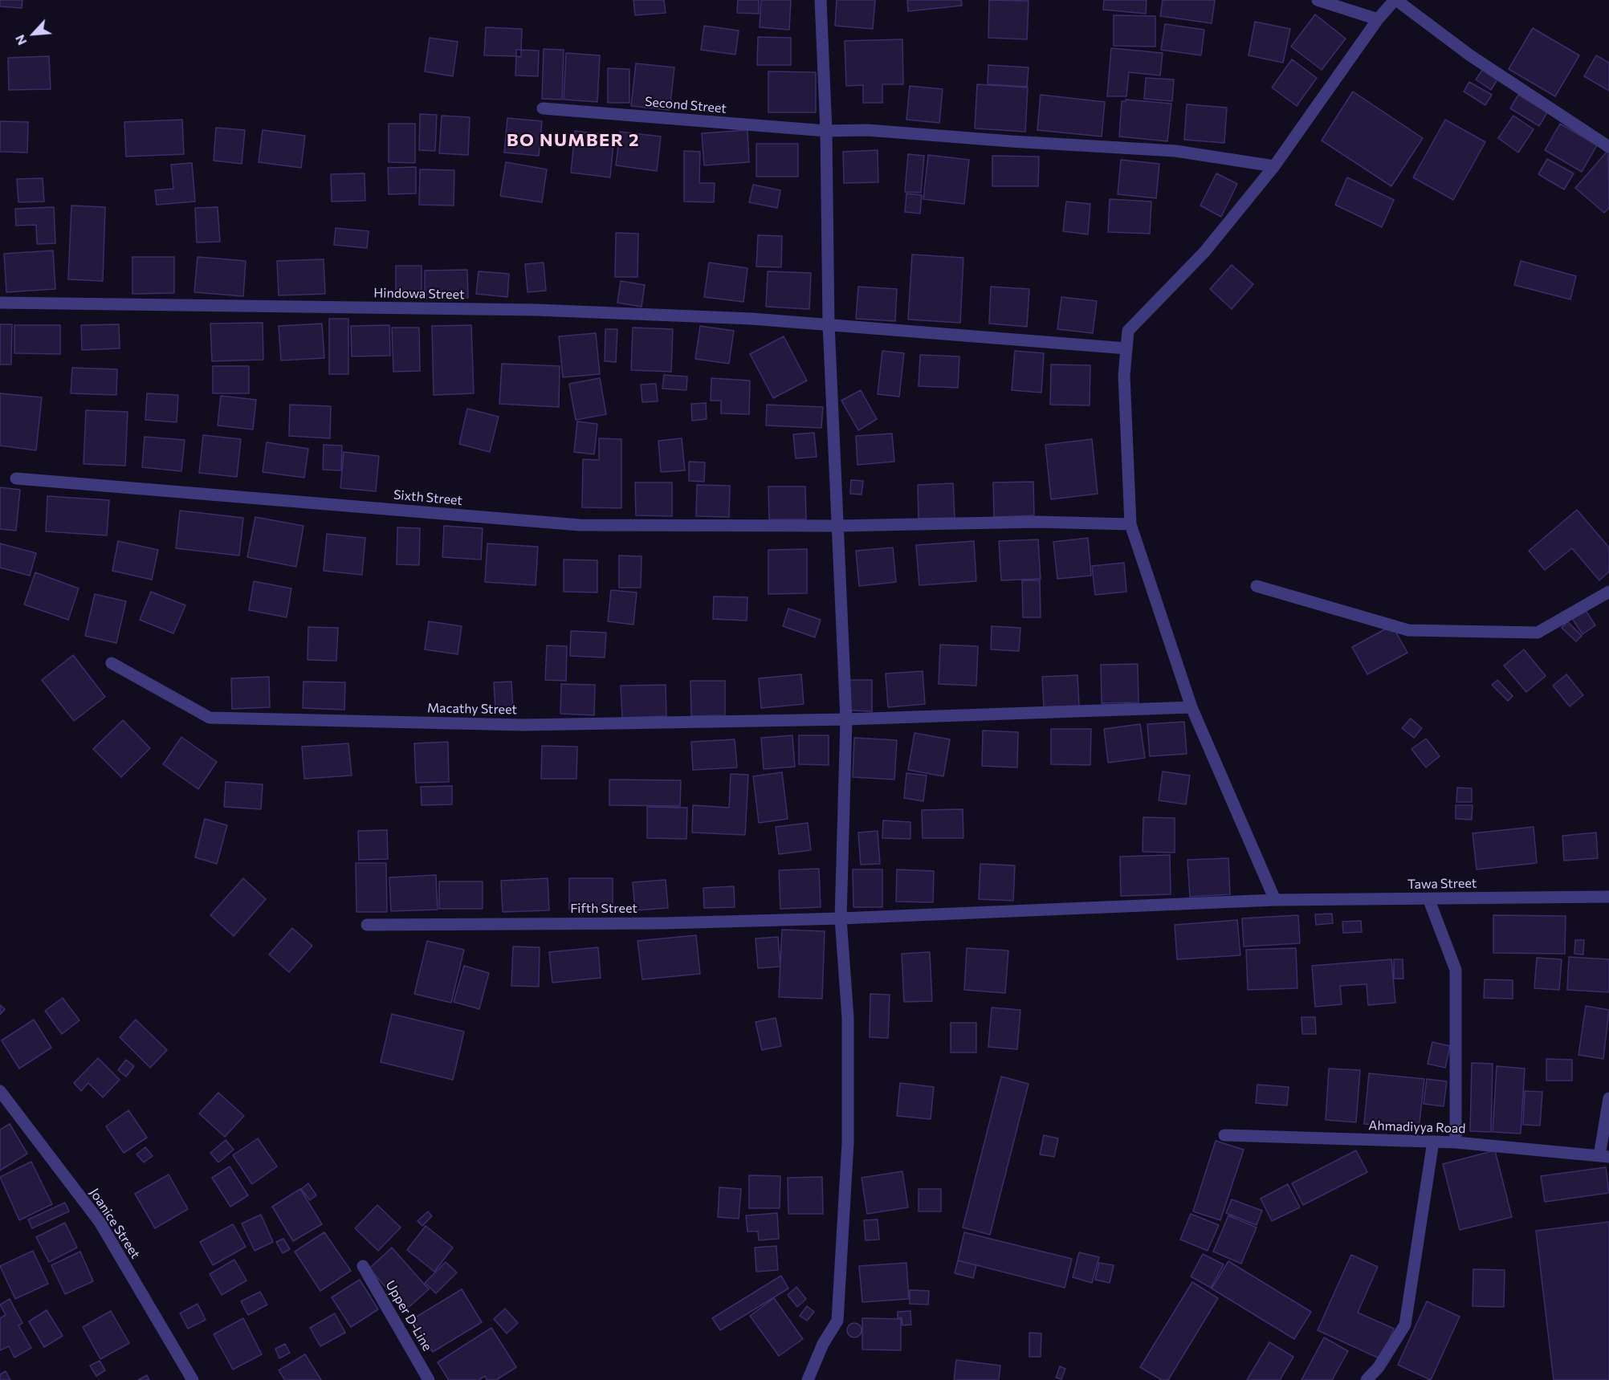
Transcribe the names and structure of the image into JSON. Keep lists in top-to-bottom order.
{
  "streets": {
    "street": [
      "Second Street",
      "Hindowa Street",
      "Sixth Street",
      "Macathy Street",
      "Tawa Street",
      "Fifth Street",
      "Ahmadiyya Road",
      "Joanice Street",
      "Upper D-Line"
    ]
  },
  "crossings": [
    ["Tawa Street", "Fifth Street"]
  ],
  "districts": ["BO NUMBER 2"],
  "north": "bottom left"
}
